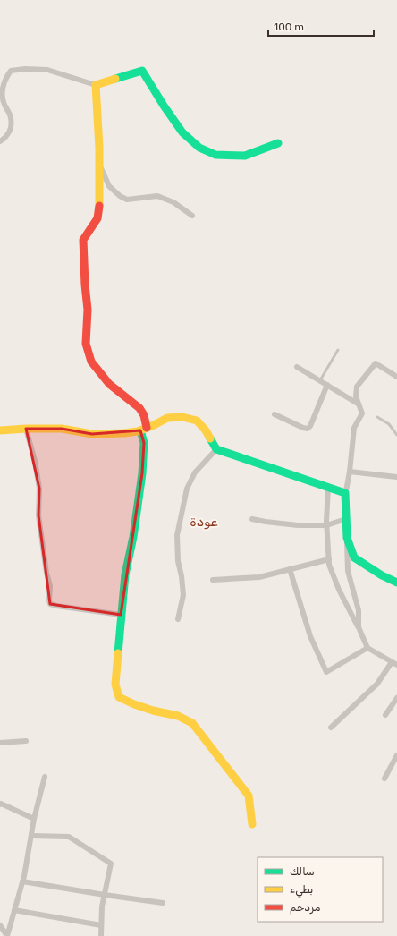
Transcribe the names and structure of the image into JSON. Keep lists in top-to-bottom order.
{
  "districts": ["عودة"],
  "legend": ["سالك", "بطيء", "مزدحم"],
  "scale_bar": "100 m"
}
